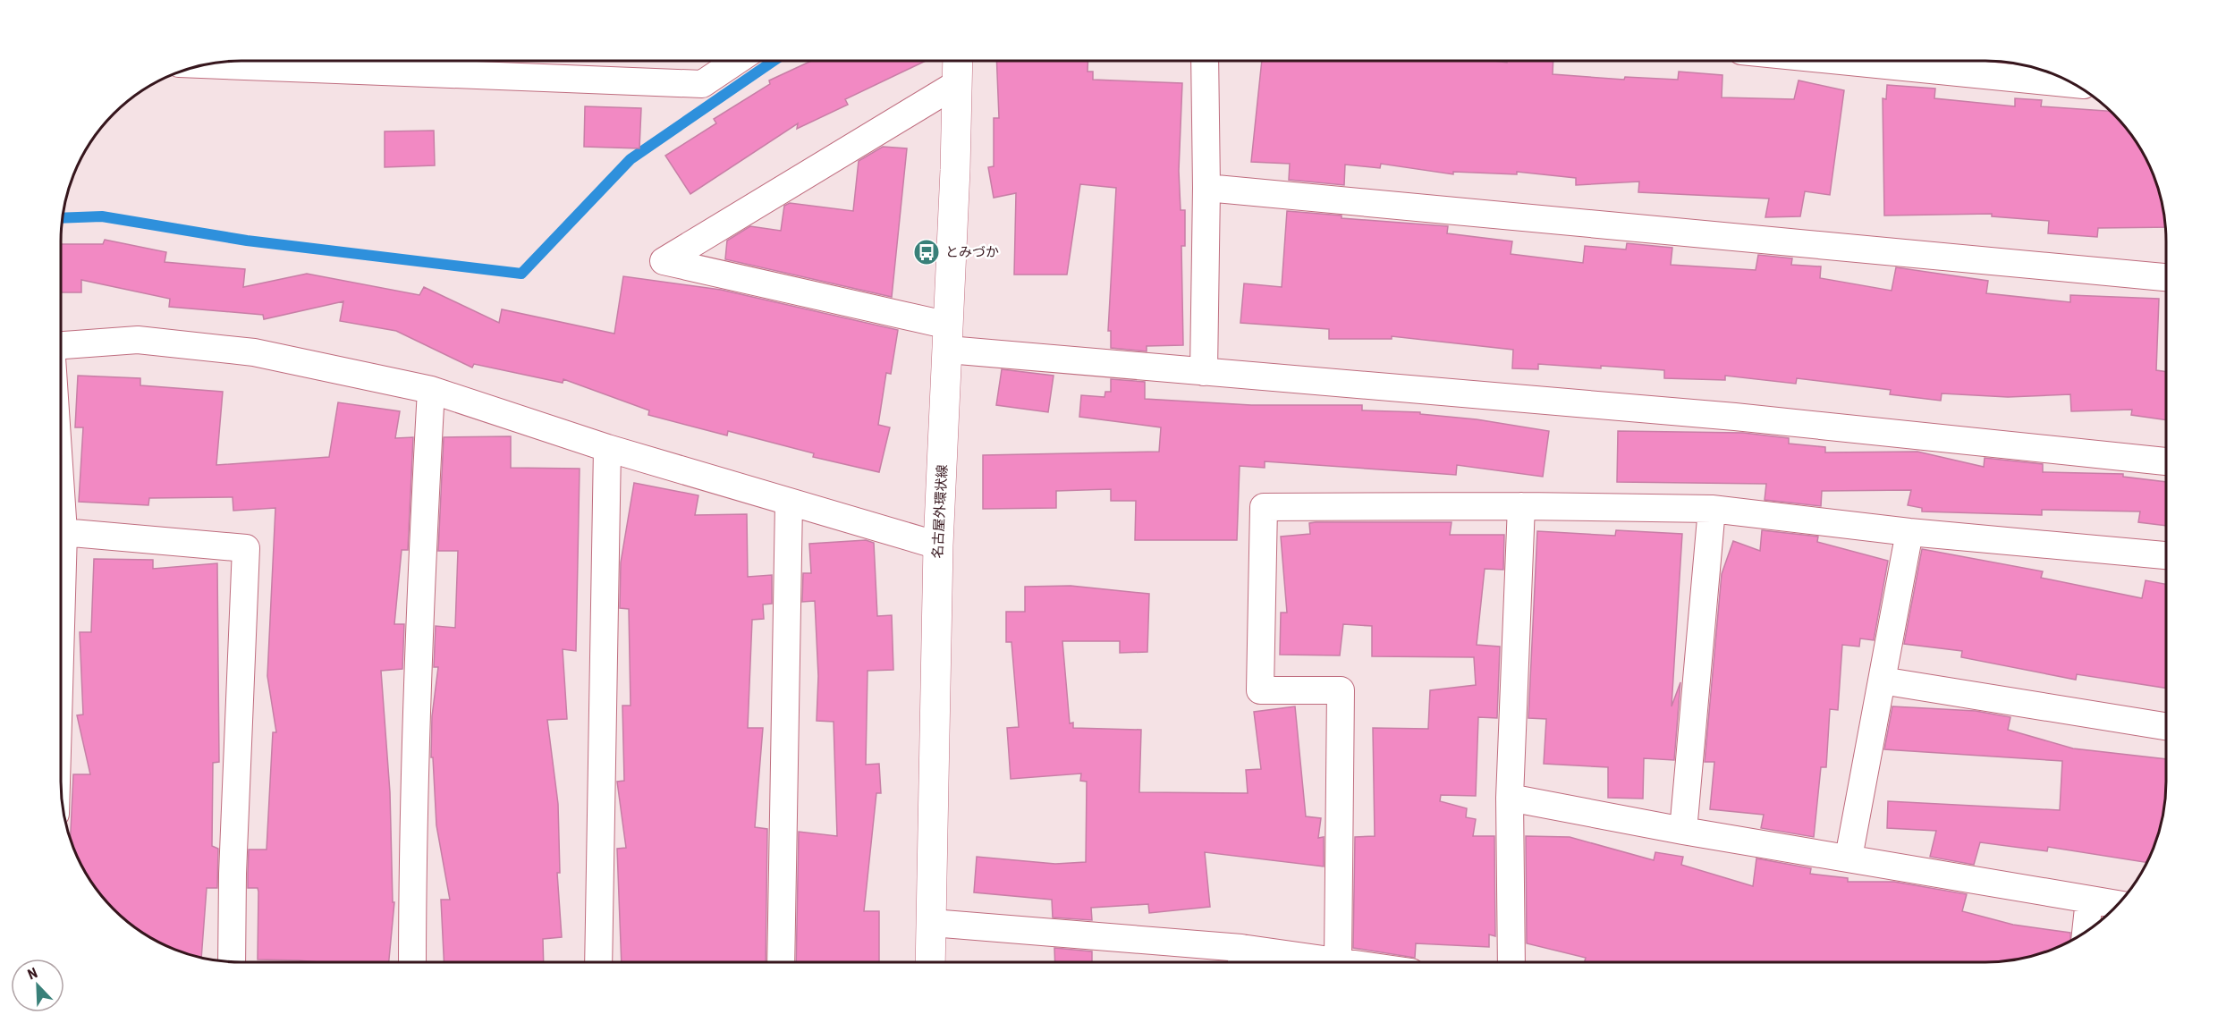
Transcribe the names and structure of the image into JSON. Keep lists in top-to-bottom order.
{
  "streets": {
    "main road": ["名古屋外環状線"]
  },
  "places": {
    "bus stop": ["とみづか"]
  },
  "north": "top left"
}
